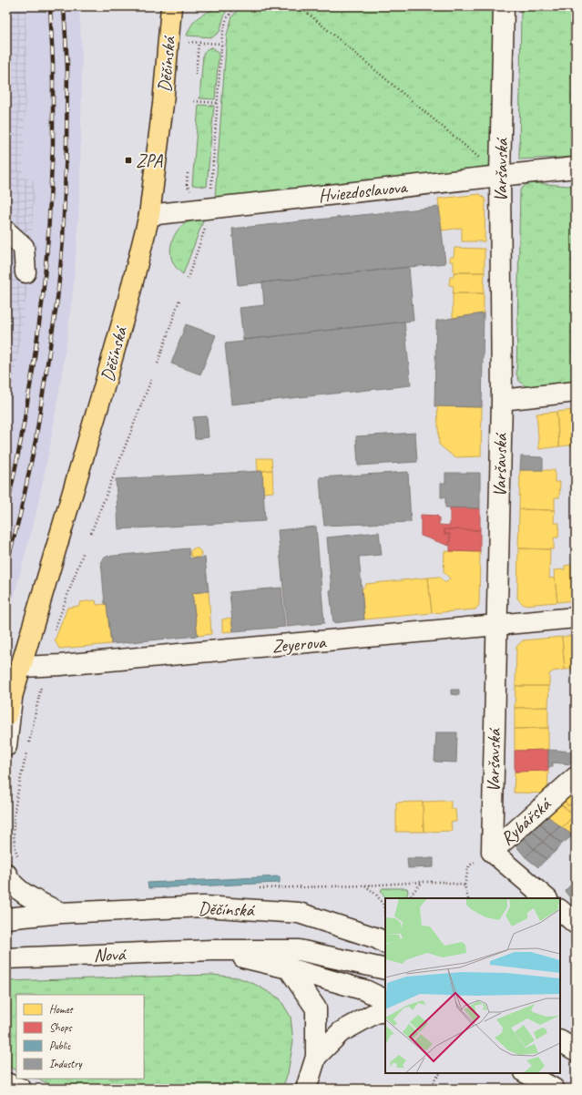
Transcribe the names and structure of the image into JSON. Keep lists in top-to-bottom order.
{
  "streets": {
    "main road": ["Děčínská"],
    "street": [
      "Varšavská",
      "Hviezdoslavova",
      "Zeyerova",
      "Rybářská",
      "Nová"
    ]
  },
  "crossings": [
    ["Děčínská", "Hviezdoslavova"],
    ["Děčínská", "Zeyerova"],
    ["Varšavská", "Hviezdoslavova"],
    ["Varšavská", "Zeyerova"],
    ["Varšavská", "Rybářská"]
  ],
  "places": {
    "transit": ["ZPA"]
  },
  "legend": [
    "Homes",
    "Shops",
    "Public",
    "Industry"
  ]
}
